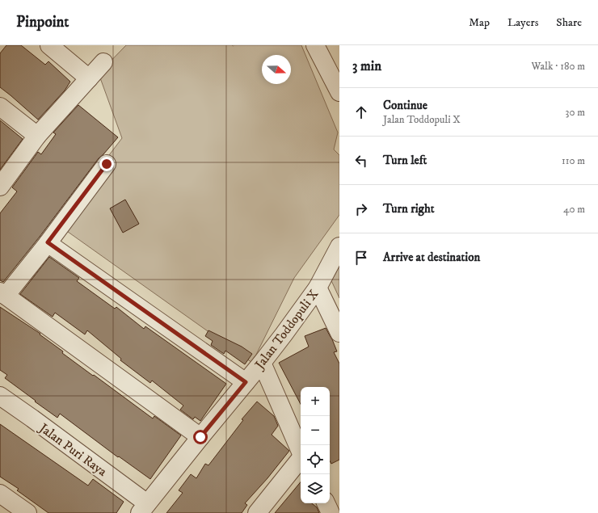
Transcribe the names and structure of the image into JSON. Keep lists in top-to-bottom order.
{
  "streets": {
    "street": ["Jalan Toddopuli X", "Jalan Puri Raya"]
  },
  "crossings": [
    ["Jalan Toddopuli X", "Jalan Puri Raya"]
  ],
  "north": "right",
  "page": {
    "header": "Pinpoint",
    "nav": ["Map", "Layers", "Share"],
    "heading": ["3 min", "Walk · 180 m"],
    "list": [
      ["Continue", "Jalan Toddopuli X", "30 m"],
      ["Turn left", "110 m"],
      ["Turn right", "40 m"],
      "Arrive at destination"
    ],
    "map_buttons": ["+", "−"]
  }
}
